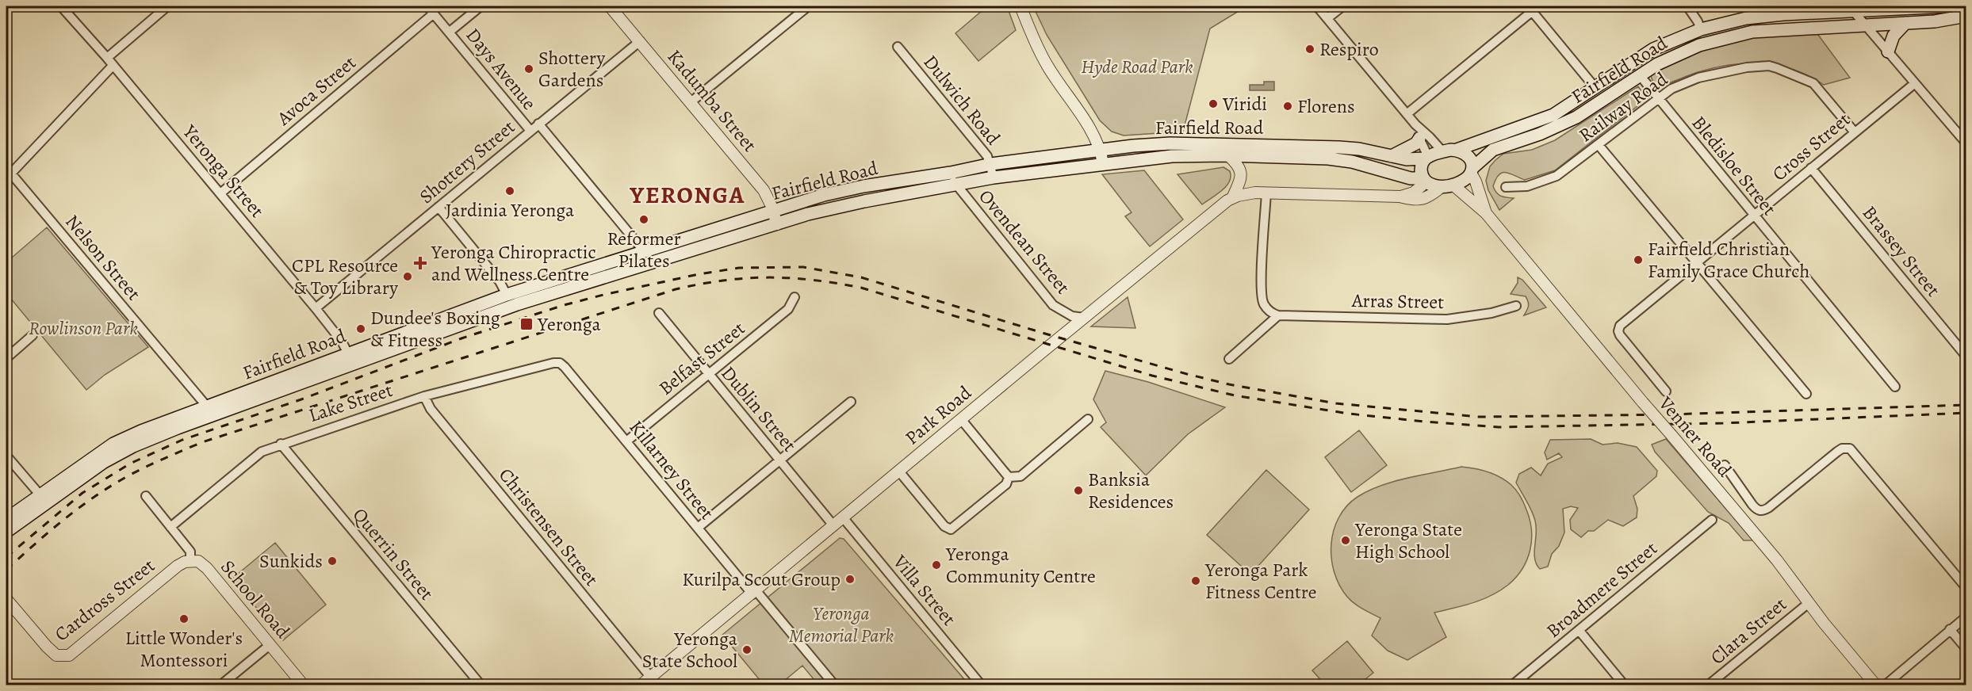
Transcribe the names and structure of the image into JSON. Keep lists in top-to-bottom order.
{
  "streets": {
    "main road": ["Fairfield Road"],
    "street": [
      "Days Avenue",
      "Avoca Street",
      "Dulwich Road",
      "Kadumba Street",
      "Railway Road",
      "Cross Street",
      "Shottery Street",
      "Bledisloe Street",
      "Yeronga Street",
      "Ovendean Street",
      "Brassey Street",
      "Nelson Street",
      "Arras Street",
      "Belfast Street",
      "Lake Street",
      "Dublin Street",
      "Park Road",
      "Venner Road",
      "Killarney Street",
      "Christensen Street",
      "Querrin Street",
      "Broadmere Street",
      "Villa Street",
      "School Road",
      "Cardross Street",
      "Clara Street"
    ]
  },
  "crossings": [
    ["Days Avenue", "Avoca Street"],
    ["Days Avenue", "Shottery Street"],
    ["Fairfield Road", "Dulwich Road"],
    ["Fairfield Road", "Kadumba Street"],
    ["Fairfield Road", "Bledisloe Street"],
    ["Fairfield Road", "Yeronga Street"],
    ["Fairfield Road", "Ovendean Street"],
    ["Fairfield Road", "Nelson Street"],
    ["Fairfield Road", "Venner Road"],
    ["Avoca Street", "Yeronga Street"],
    ["Kadumba Street", "Shottery Street"],
    ["Railway Road", "Cross Street"],
    ["Railway Road", "Bledisloe Street"],
    ["Cross Street", "Bledisloe Street"],
    ["Cross Street", "Brassey Street"],
    ["Shottery Street", "Yeronga Street"],
    ["Ovendean Street", "Park Road"],
    ["Belfast Street", "Dublin Street"],
    ["Belfast Street", "Killarney Street"],
    ["Lake Street", "Killarney Street"],
    ["Lake Street", "Christensen Street"],
    ["Lake Street", "Querrin Street"],
    ["Lake Street", "School Road"],
    ["Dublin Street", "Park Road"],
    ["Park Road", "Killarney Street"],
    ["Park Road", "Christensen Street"],
    ["Park Road", "Villa Street"],
    ["Venner Road", "Clara Street"],
    ["School Road", "Cardross Street"]
  ],
  "districts": ["YERONGA"],
  "parks": ["Hyde Road Park", "Rowlinson Park", "Yeronga Memorial Park"],
  "places": {
    "other": [
      "Respiro",
      "Shottery Gardens",
      "Viridi",
      "Florens",
      "Jardinia Yeronga",
      "Reformer Pilates",
      "Fairfield Christian Family Grace Church",
      "CPL Resource & Toy Library",
      "Dundee's Boxing & Fitness",
      "Banksia Residences",
      "Yeronga State High School",
      "Sunkids",
      "Yeronga Community Centre",
      "Kurilpa Scout Group",
      "Yeronga Park Fitness Centre",
      "Little Wonder's Montessori",
      "Yeronga State School"
    ],
    "health": ["Yeronga Chiropractic and Wellness Centre"],
    "transit": ["Yeronga"]
  }
}
